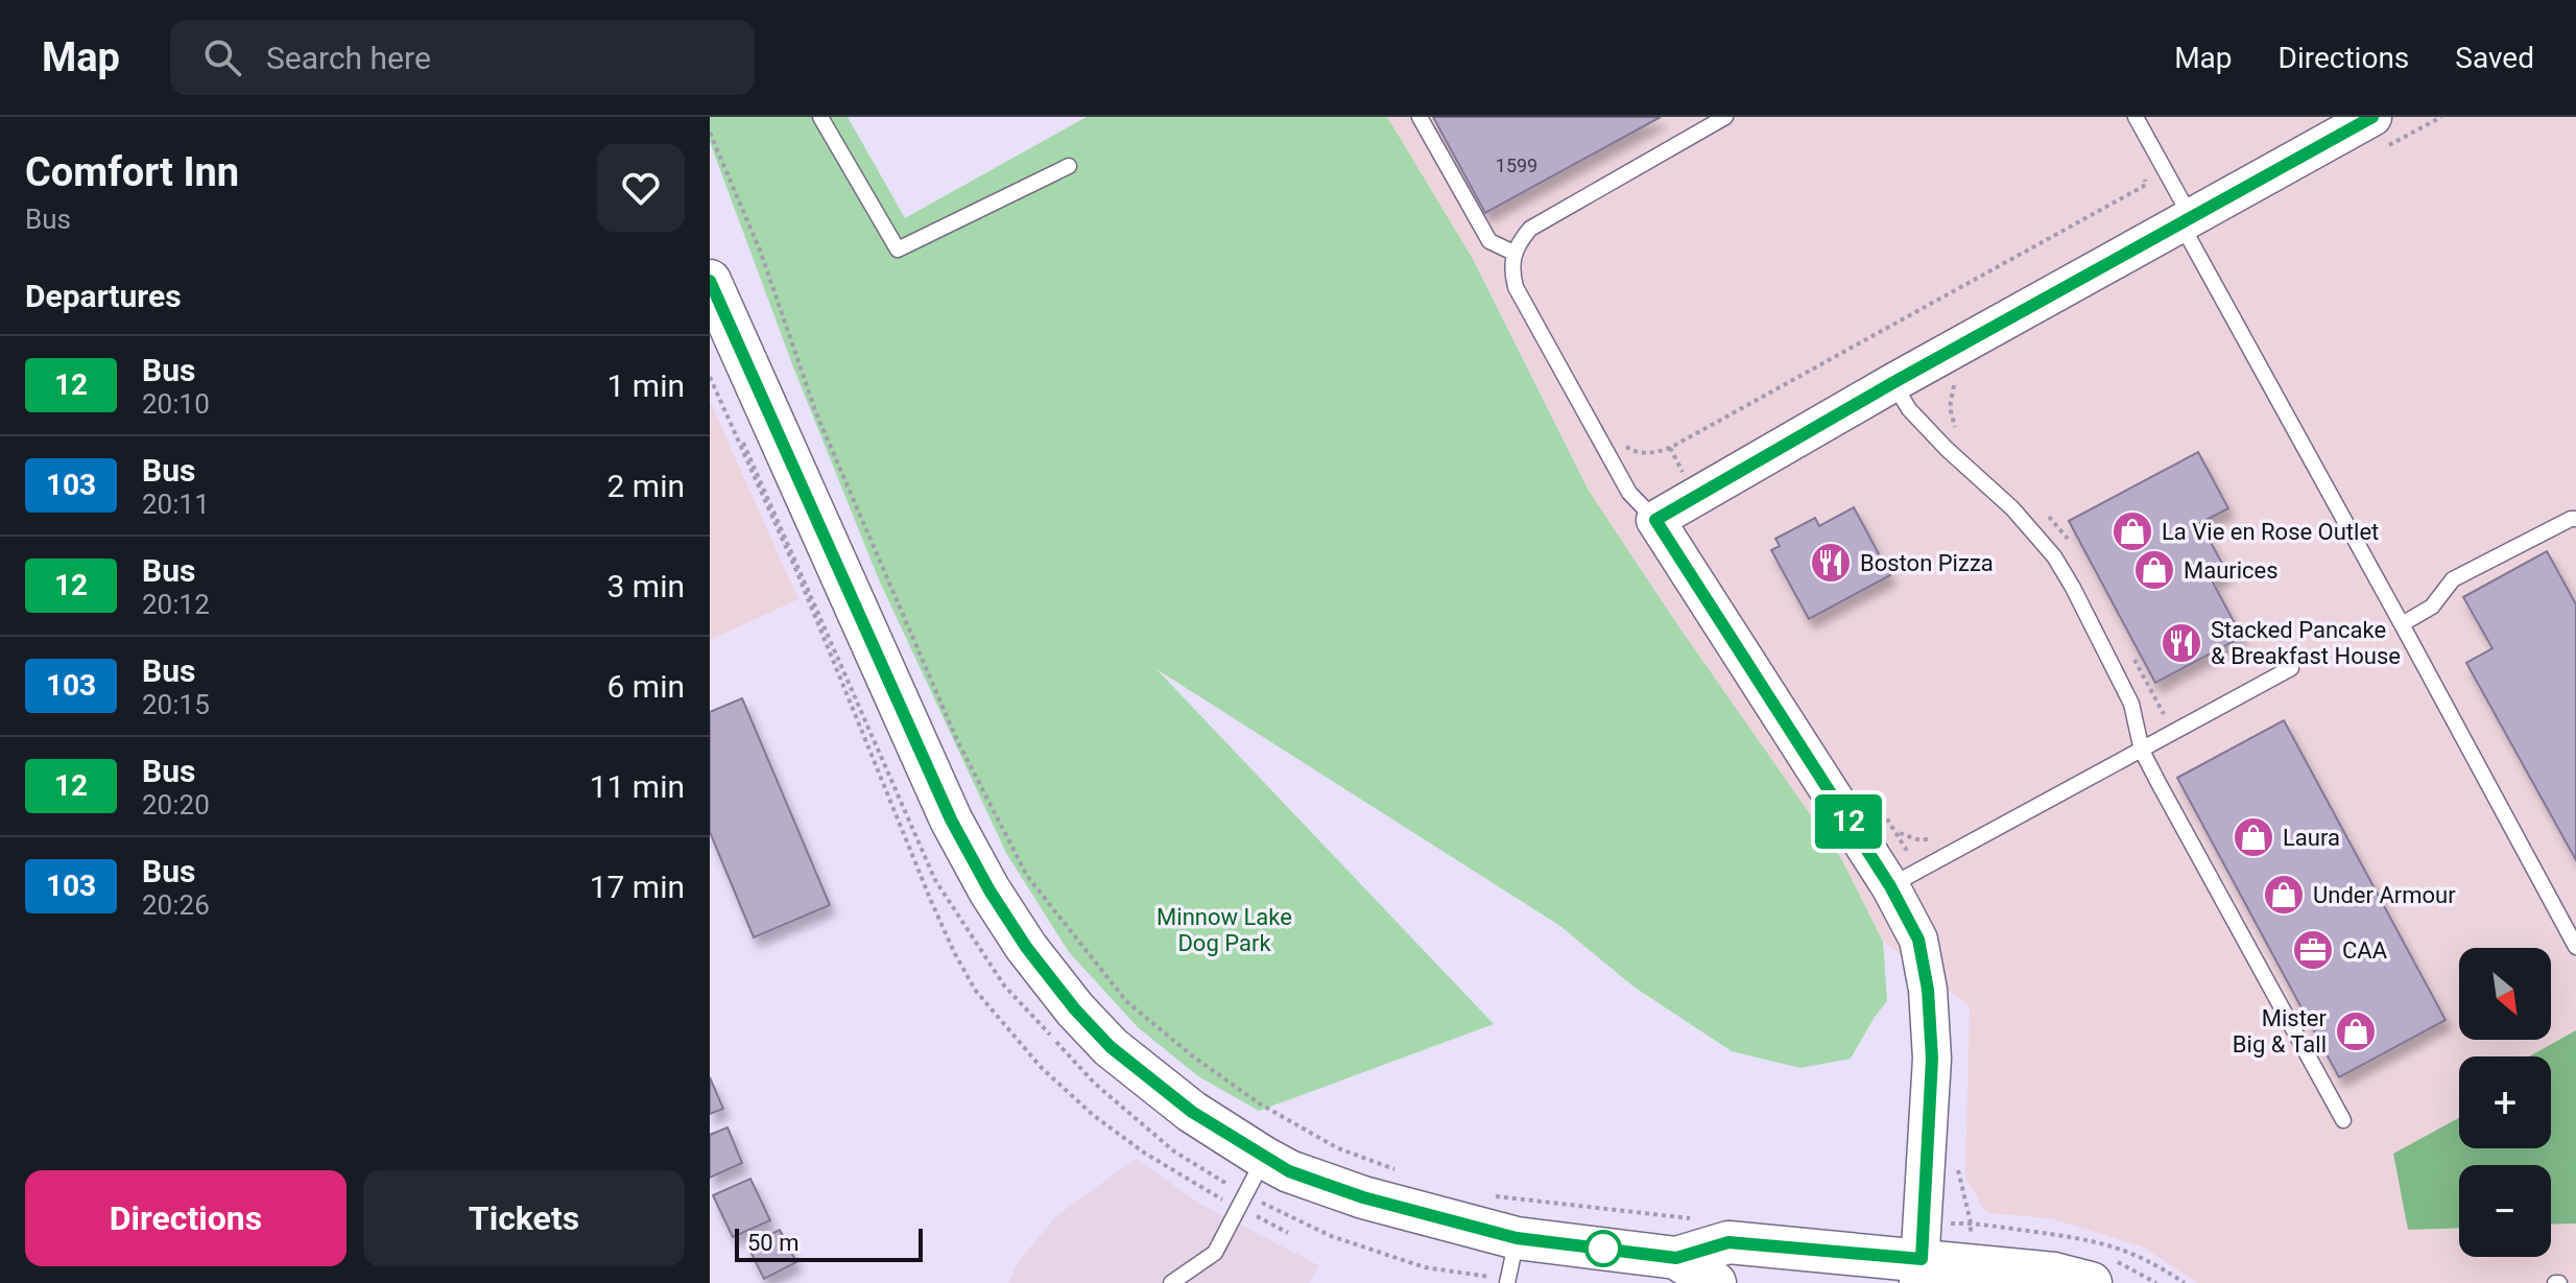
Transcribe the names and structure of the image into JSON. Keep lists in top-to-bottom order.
{
  "parks": ["Minnow Lake Dog Park"],
  "places": {
    "shop": [
      "La Vie en Rose Outlet",
      "Maurices",
      "Laura",
      "Under Armour",
      "Mister Big & Tall"
    ],
    "restaurant": ["Boston Pizza", "Stacked Pancake & Breakfast House"],
    "office": ["CAA"]
  },
  "lines": ["bus line 12"],
  "house_numbers": ["1599"],
  "scale_bar": "50 m",
  "north": "bottom right",
  "page": {
    "header": "Map",
    "search": "Search here",
    "nav": ["Map", "Directions", "Saved"],
    "heading": [
      ["Comfort Inn", "Bus"],
      "Departures"
    ],
    "on_map": "12",
    "list": [
      {
        "mark": "12",
        "name": "Bus",
        "note": "20:10",
        "value": "1 min"
      },
      {
        "mark": "103",
        "name": "Bus",
        "note": "20:11",
        "value": "2 min"
      },
      {
        "mark": "12",
        "name": "Bus",
        "note": "20:12",
        "value": "3 min"
      },
      {
        "mark": "103",
        "name": "Bus",
        "note": "20:15",
        "value": "6 min"
      },
      {
        "mark": "12",
        "name": "Bus",
        "note": "20:20",
        "value": "11 min"
      },
      {
        "mark": "103",
        "name": "Bus",
        "note": "20:26",
        "value": "17 min"
      }
    ],
    "map_buttons": ["+", "−"],
    "buttons": ["Directions", "Tickets"],
    "scale": "50 m"
  }
}
